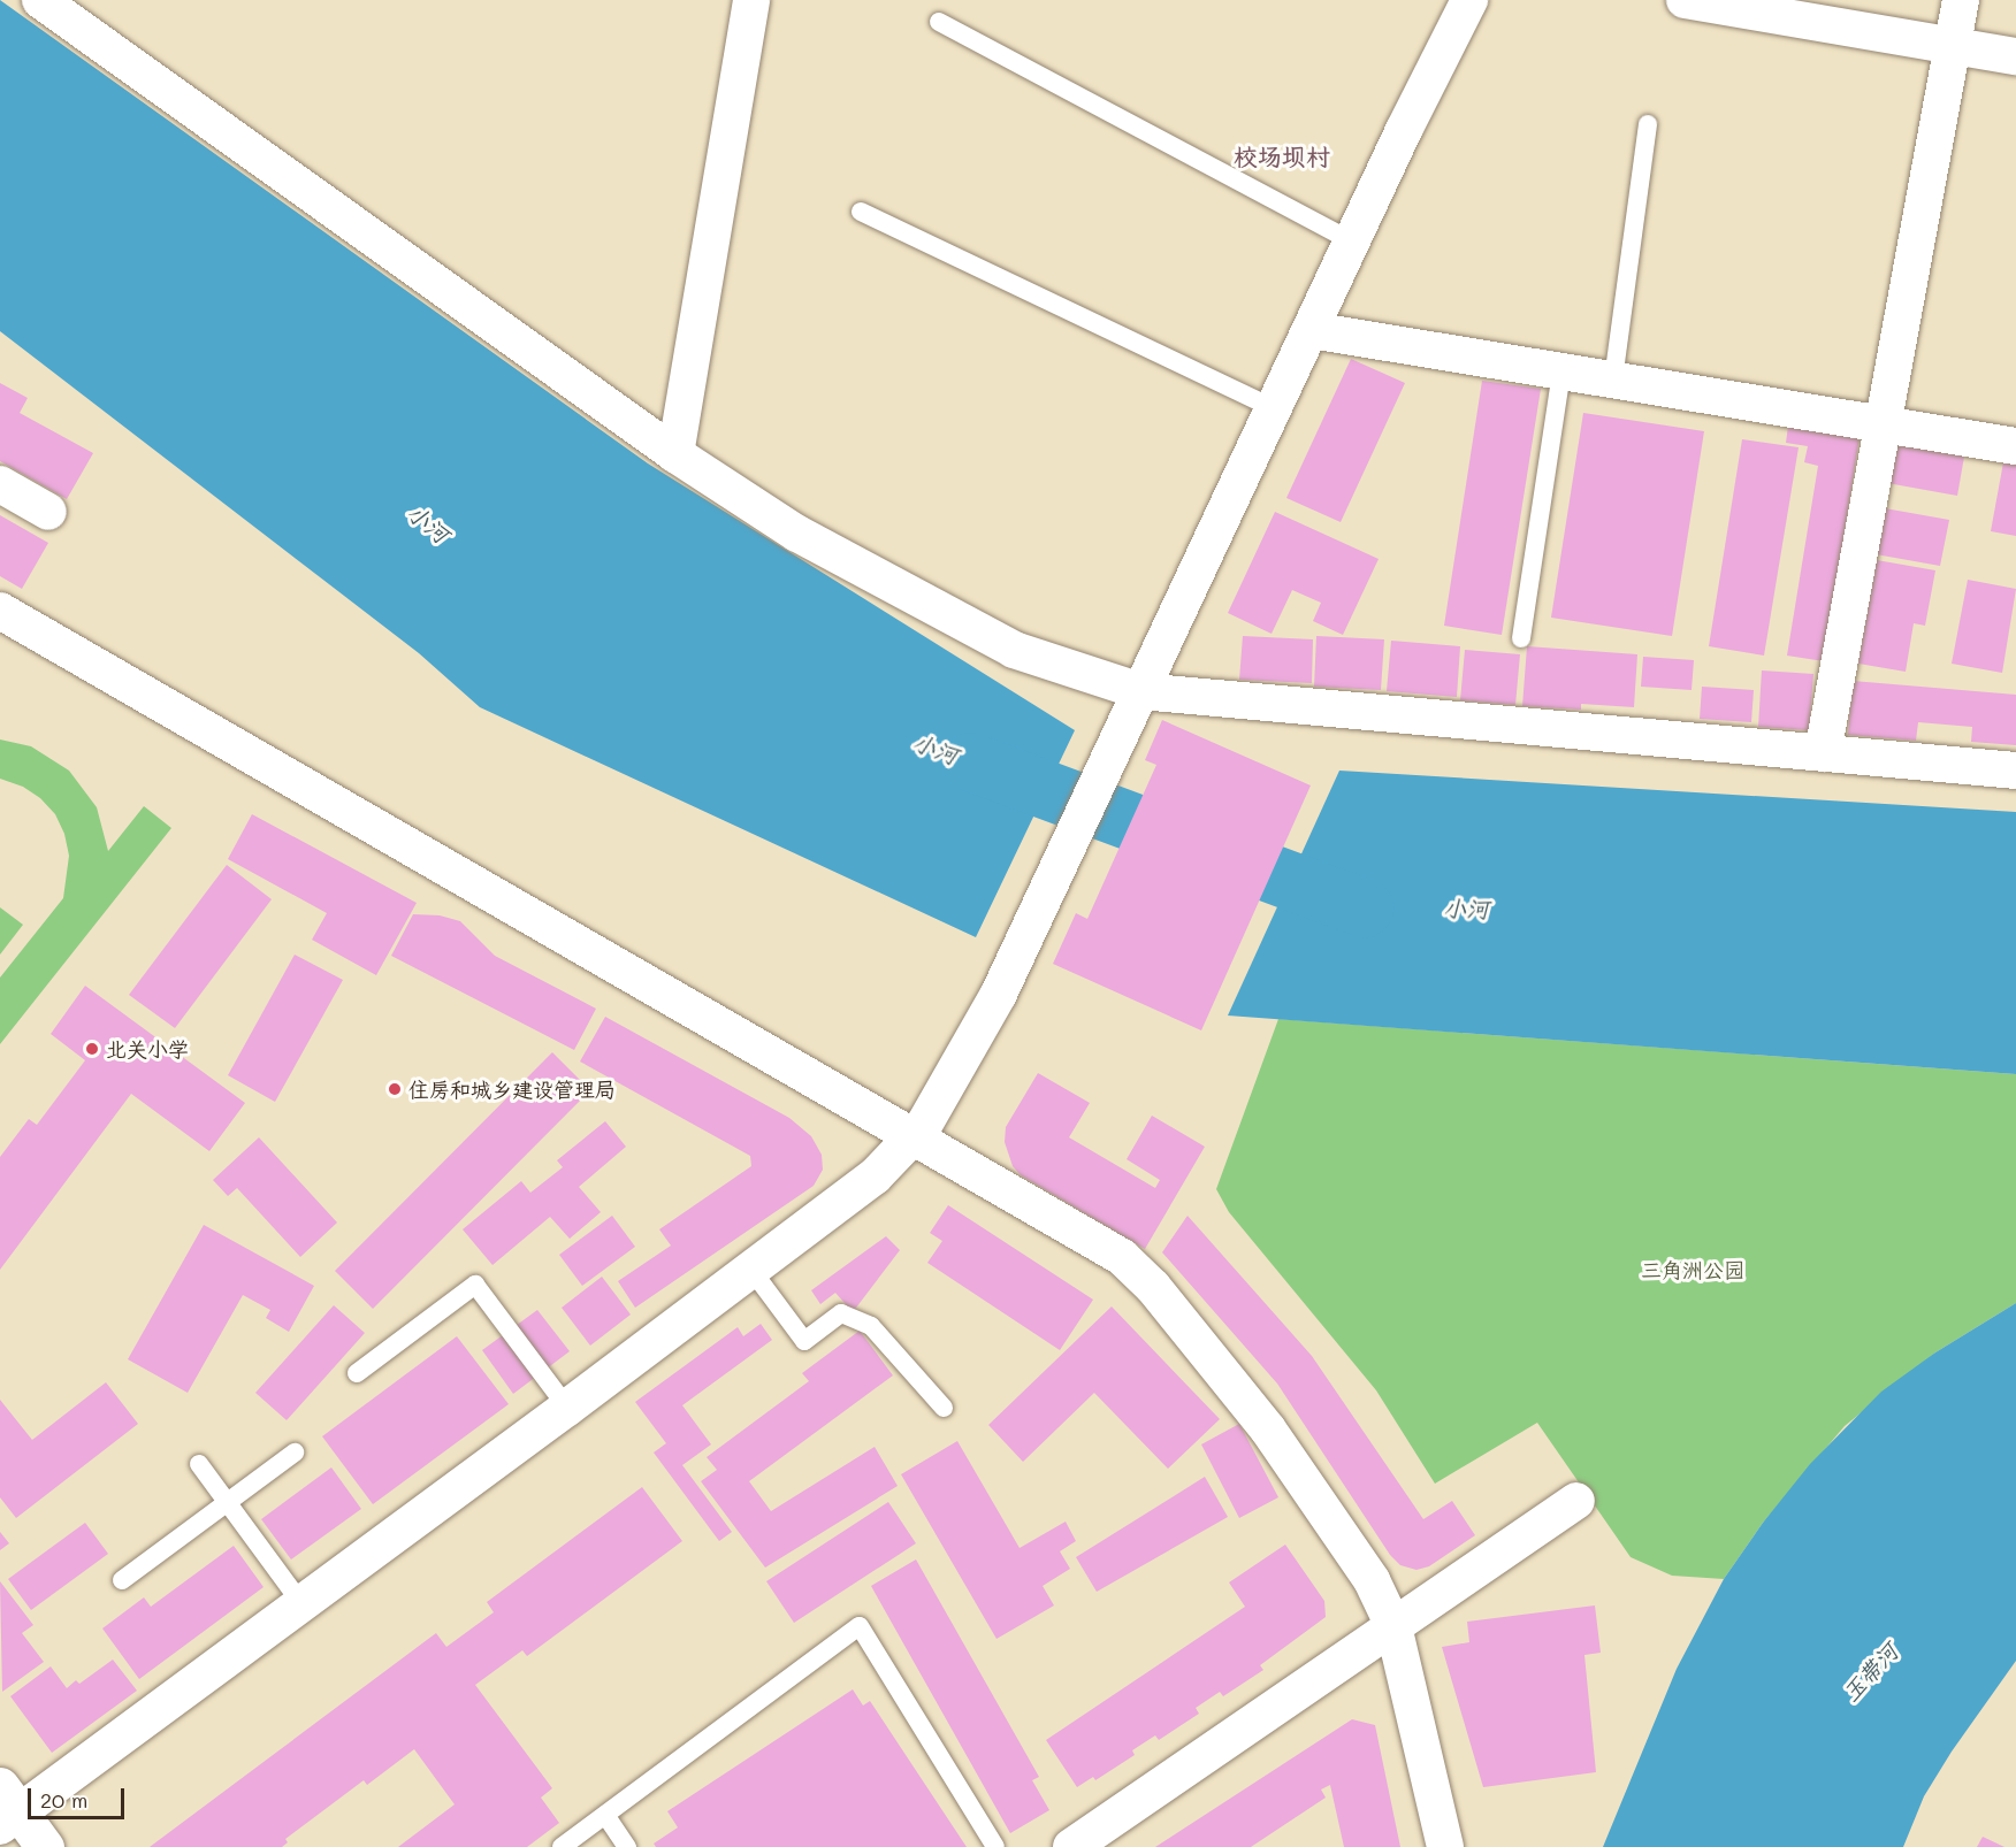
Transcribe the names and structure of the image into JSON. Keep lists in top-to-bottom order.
{
  "districts": ["校场坝村"],
  "water": ["小河", "玉带河"],
  "parks": ["三角洲公园"],
  "places": ["北关小学", "住房和城乡建设管理局"],
  "scale_bar": "20 m"
}
